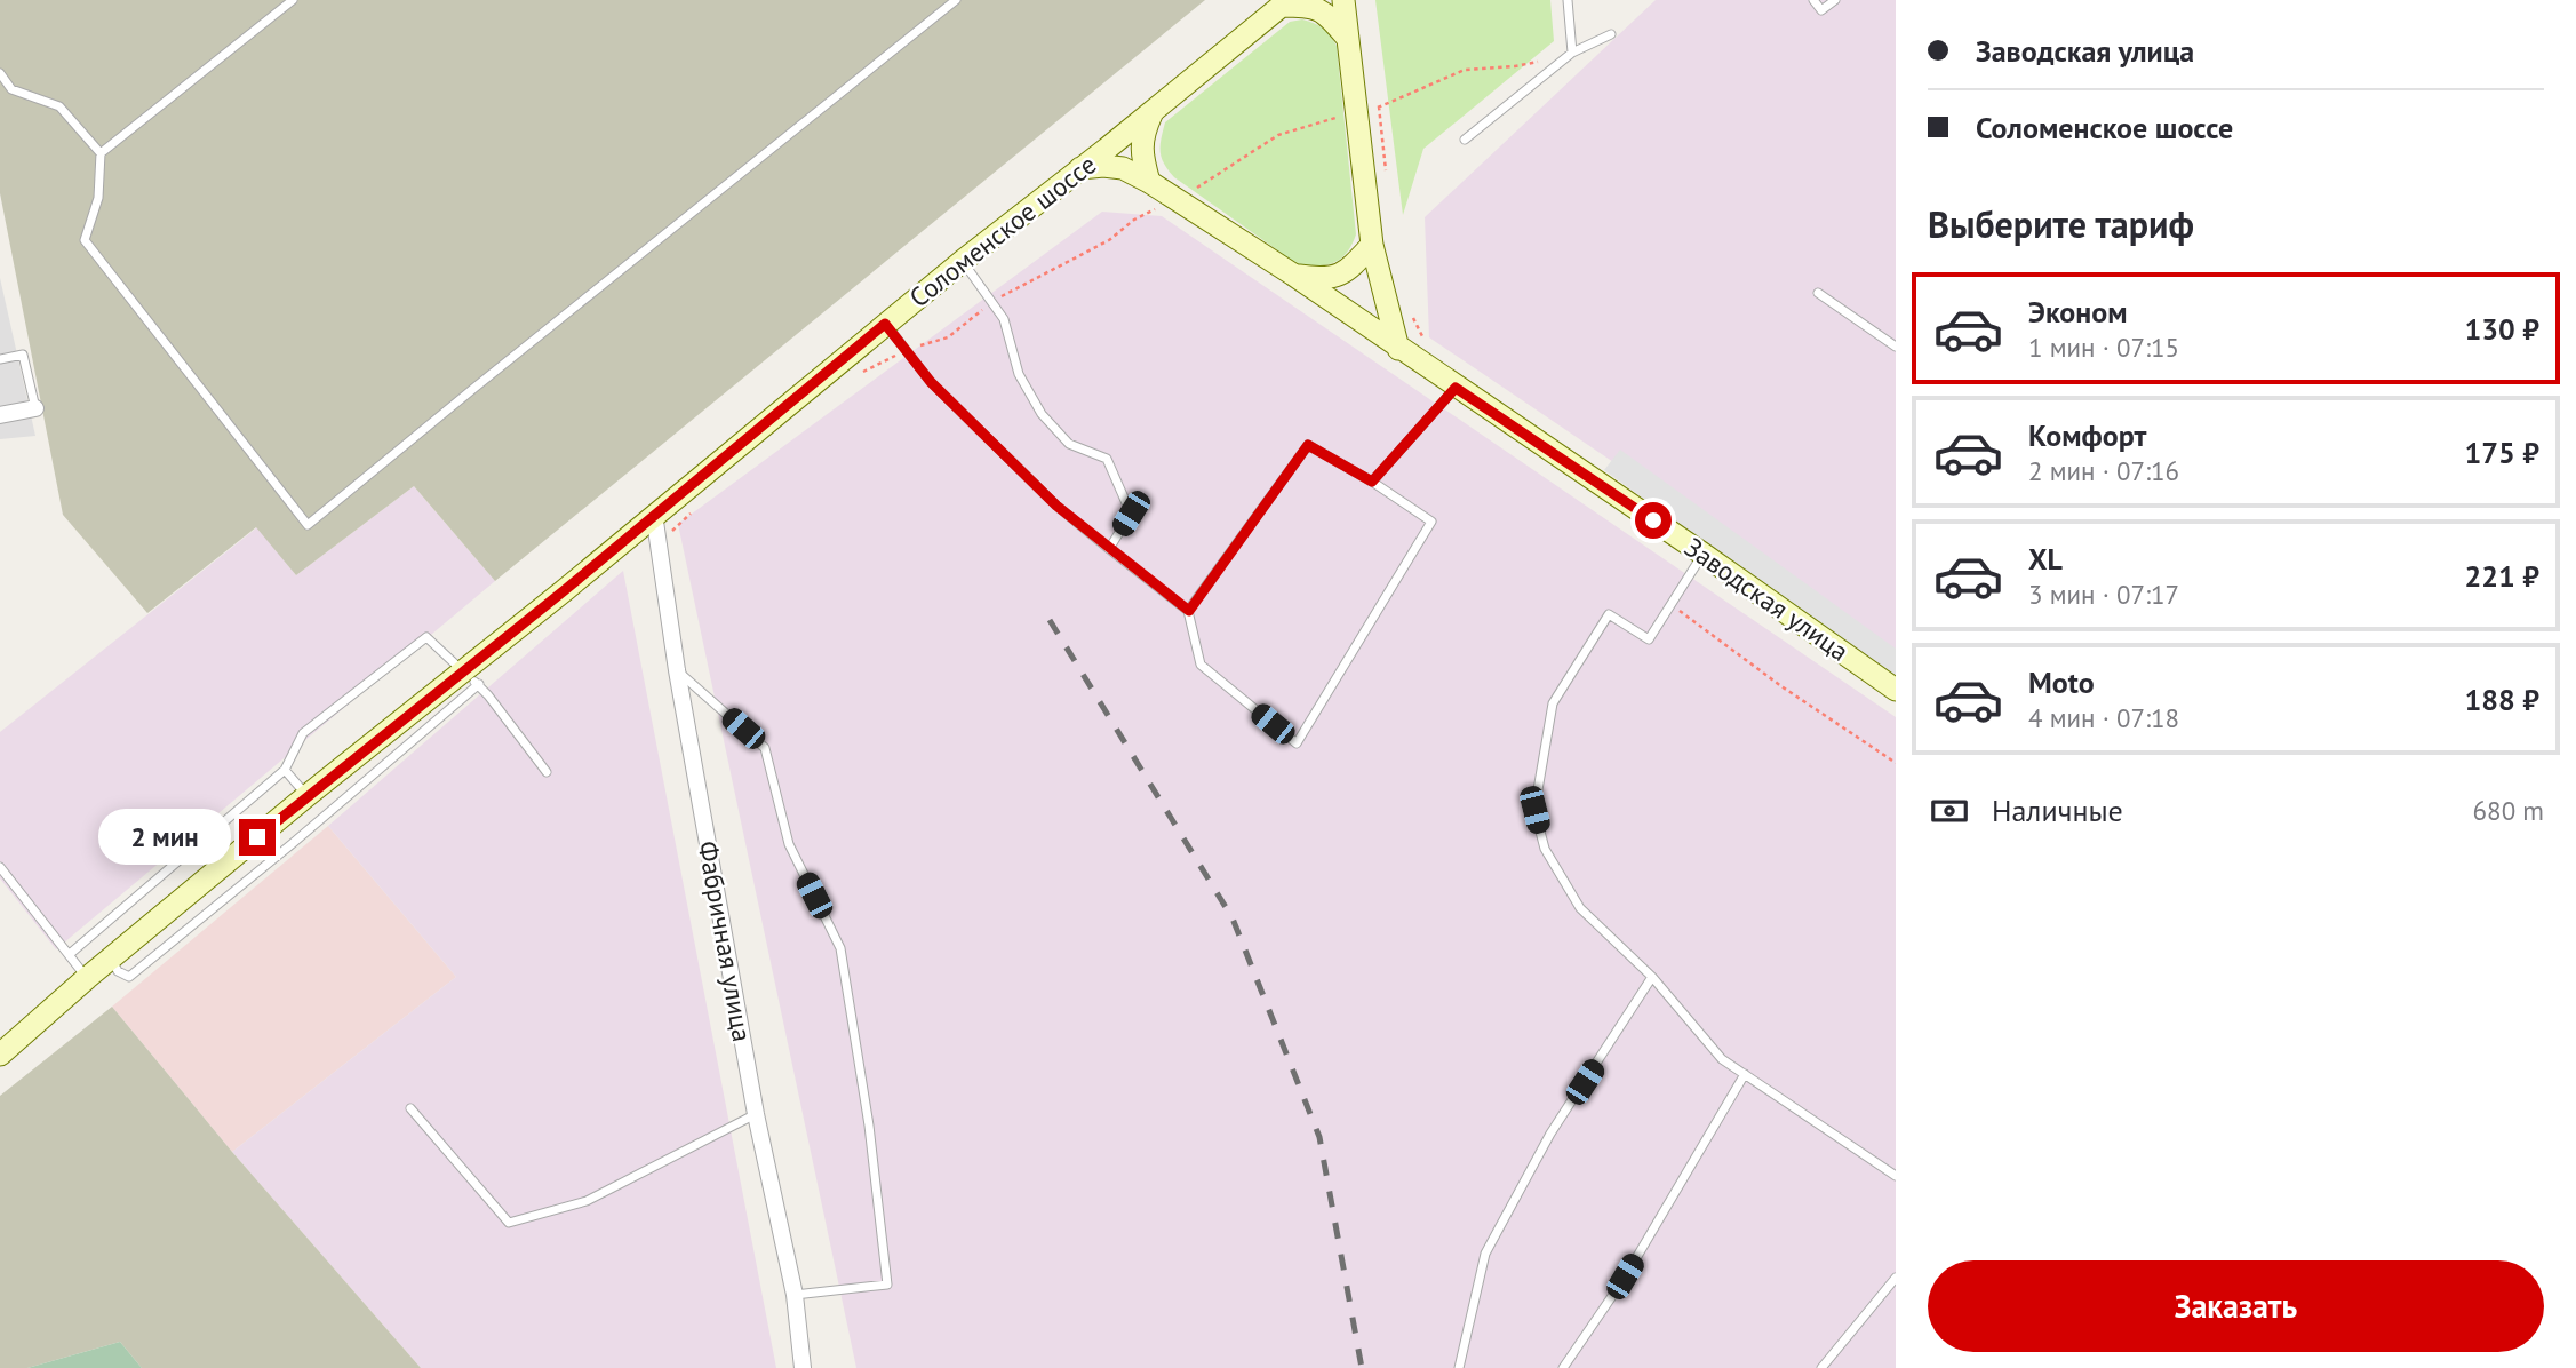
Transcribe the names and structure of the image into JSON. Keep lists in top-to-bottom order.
{
  "streets": {
    "main road": ["Соломенское шоссе", "Заводская улица"],
    "street": ["Фабричная улица"]
  },
  "crossings": [
    ["Соломенское шоссе", "Заводская улица"],
    ["Соломенское шоссе", "Фабричная улица"]
  ],
  "page": {
    "banner": ["Заводская улица", "Соломенское шоссе"],
    "heading": "Выберите тариф",
    "list": [
      {
        "name": "Эконом",
        "note": "1 мин · 07:15",
        "value": "130 ₽"
      },
      {
        "name": "Комфорт",
        "note": "2 мин · 07:16",
        "value": "175 ₽"
      },
      {
        "name": "XL",
        "note": "3 мин · 07:17",
        "value": "221 ₽"
      },
      {
        "name": "Moto",
        "note": "4 мин · 07:18",
        "value": "188 ₽"
      }
    ],
    "pay": ["Наличные", "680 m"],
    "bubble": "2 мин",
    "buttons": "Заказать"
  }
}
